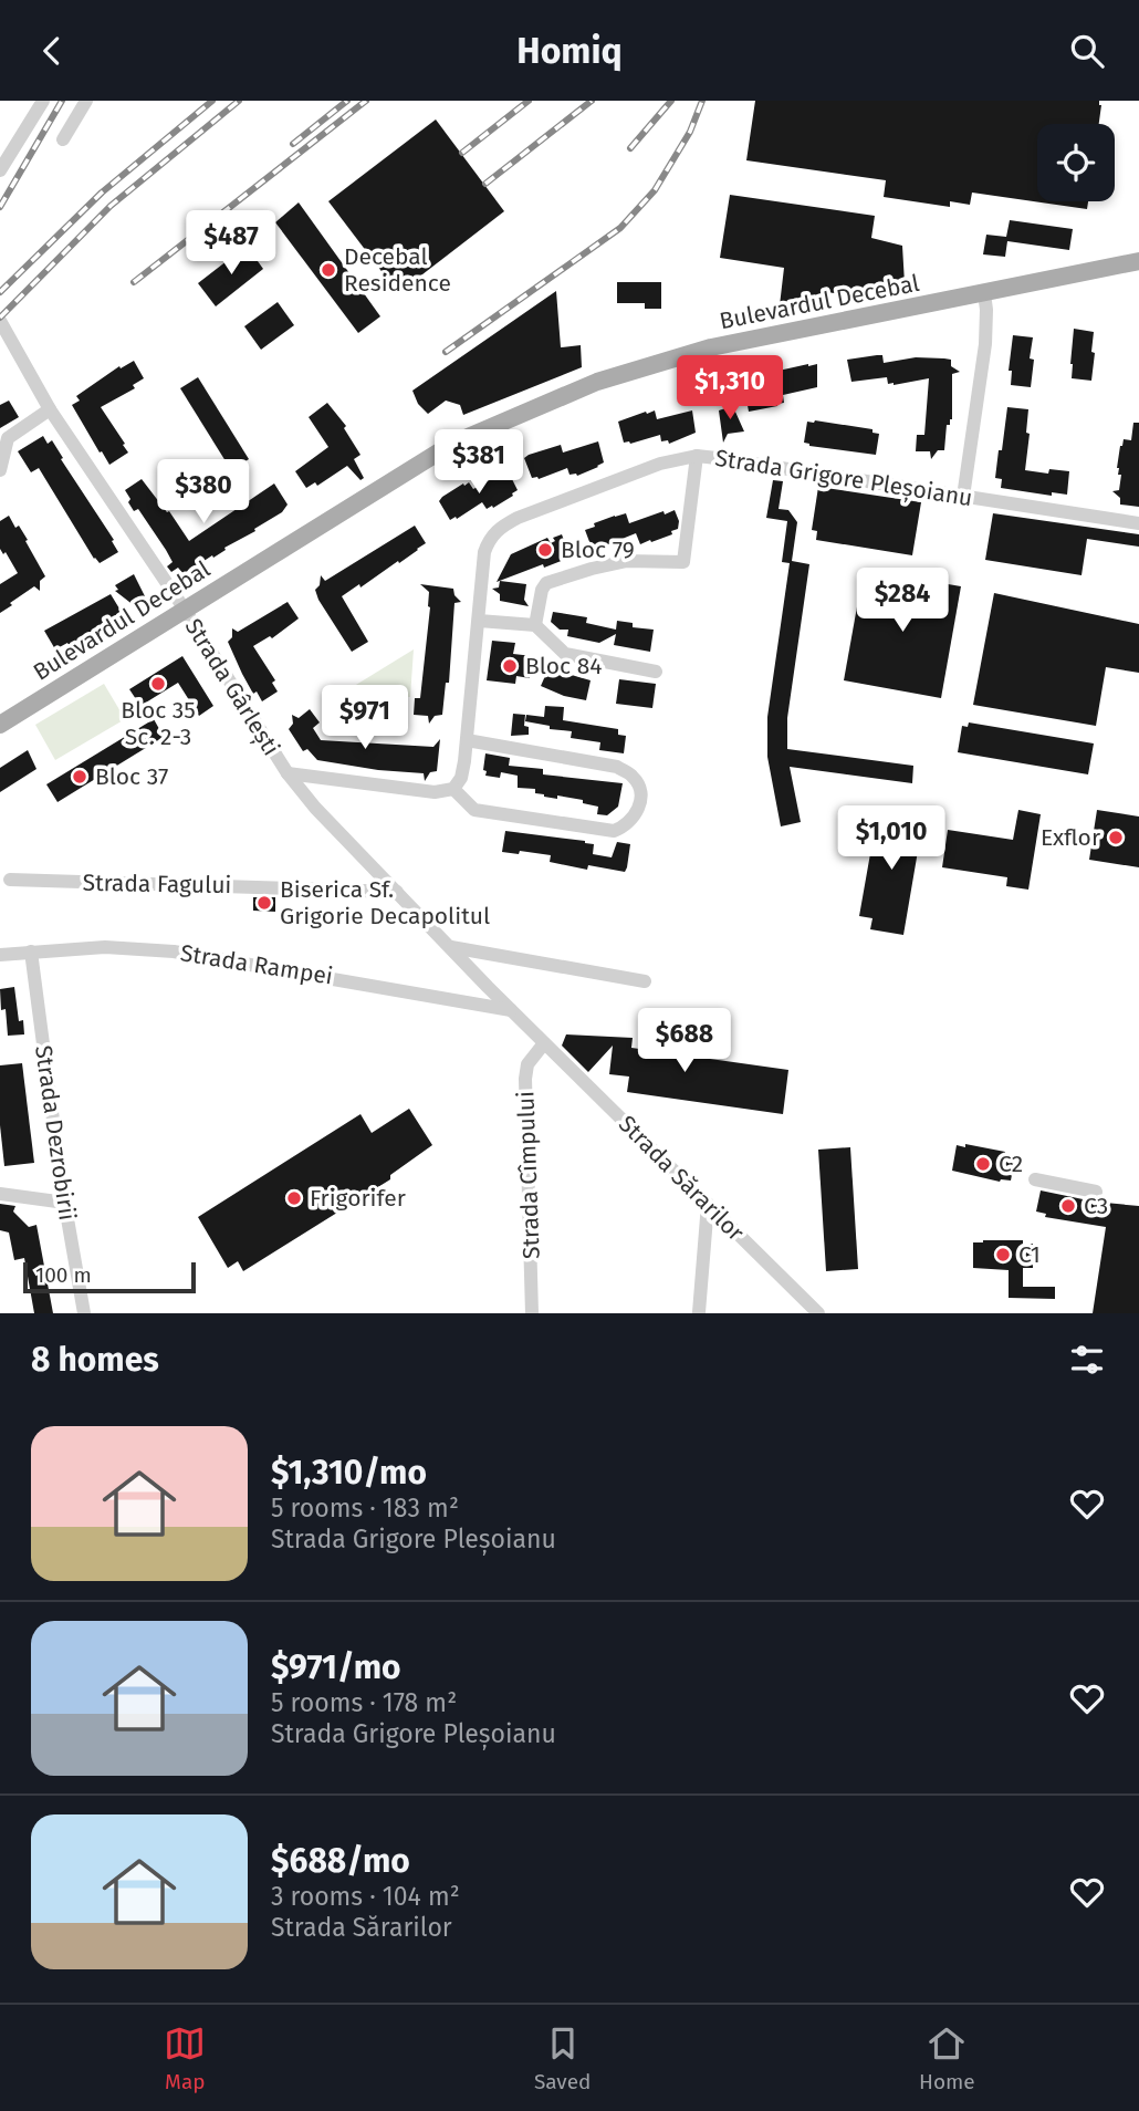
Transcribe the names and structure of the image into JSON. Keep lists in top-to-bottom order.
{
  "streets": {
    "main road": ["Bulevardul Decebal"],
    "street": [
      "Strada Grigore Pleșoianu",
      "Strada Gârlești",
      "Strada Fagului",
      "Strada Rampei",
      "Strada Dezrobirii",
      "Strada Cîmpului",
      "Strada Sărarilor"
    ]
  },
  "crossings": [
    ["Bulevardul Decebal", "Strada Gârlești"],
    ["Strada Gârlești", "Strada Fagului"],
    ["Strada Gârlești", "Strada Rampei"],
    ["Strada Gârlești", "Strada Cîmpului"],
    ["Strada Gârlești", "Strada Sărarilor"],
    ["Strada Rampei", "Strada Dezrobirii"],
    ["Strada Cîmpului", "Strada Sărarilor"]
  ],
  "places": [
    "Decebal Residence",
    "Bloc 79",
    "Bloc 84",
    "Bloc 35 Sc. 2-3",
    "Bloc 37",
    "Exflor",
    "Biserica Sf. Grigorie Decapolitul",
    "C2",
    "Frigorifer",
    "C3",
    "C1"
  ],
  "scale_bar": "100 m",
  "page": {
    "header": "Homiq",
    "price": [
      "$487",
      "$1,310",
      "$381",
      "$380",
      "$284",
      "$971",
      "$1,010",
      "$688"
    ],
    "scale": "100 m",
    "heading": "8 homes",
    "list": [
      {
        "name": "$1,310/mo",
        "note": "5 rooms · 183 m² · Strada Grigore Pleșoianu"
      },
      {
        "name": "$971/mo",
        "note": "5 rooms · 178 m² · Strada Grigore Pleșoianu"
      },
      {
        "name": "$688/mo",
        "note": "3 rooms · 104 m² · Strada Sărarilor"
      }
    ],
    "tabs": ["Map", "Saved", "Home"]
  }
}
